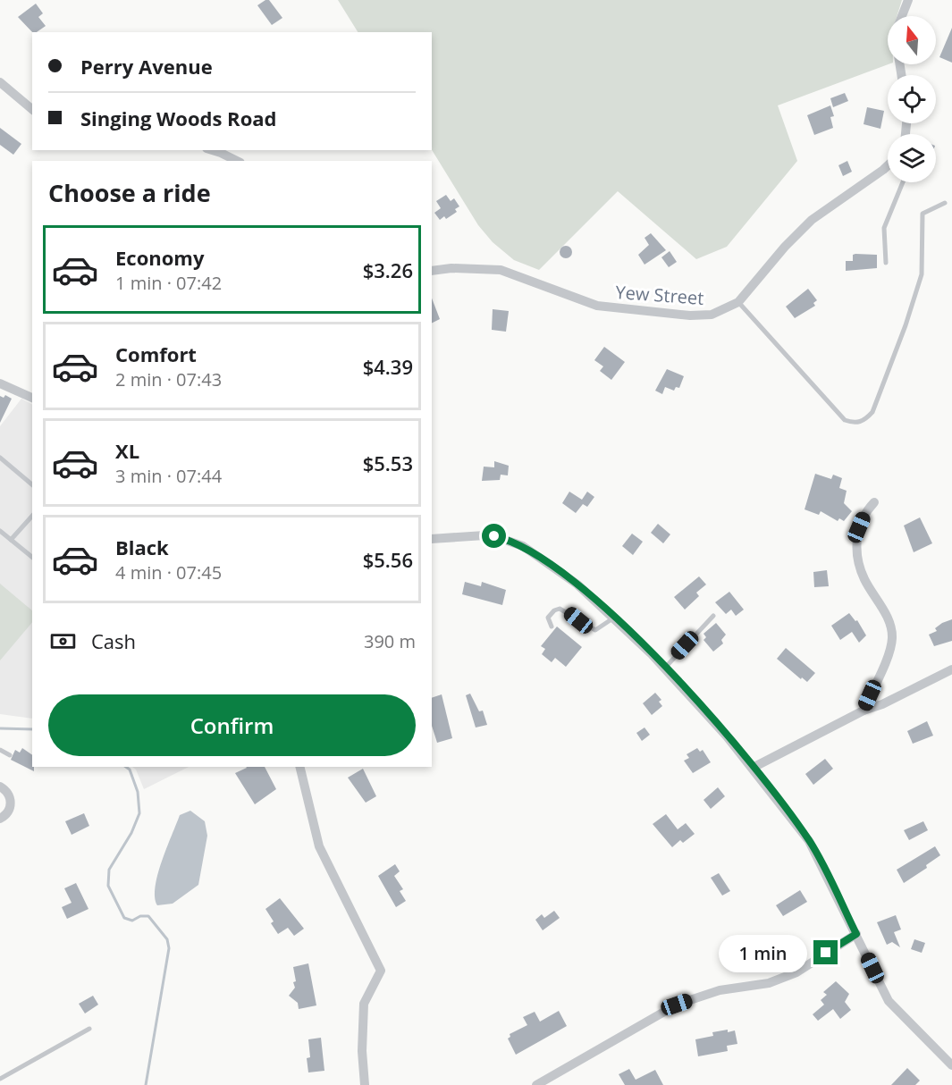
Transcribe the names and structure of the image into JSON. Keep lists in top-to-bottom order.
{
  "streets": {
    "street": ["Yew Street"]
  },
  "north": "top",
  "page": {
    "banner": ["Perry Avenue", "Singing Woods Road"],
    "heading": "Choose a ride",
    "list": [
      {
        "name": "Economy",
        "note": "1 min · 07:42",
        "value": "$3.26"
      },
      {
        "name": "Comfort",
        "note": "2 min · 07:43",
        "value": "$4.39"
      },
      {
        "name": "XL",
        "note": "3 min · 07:44",
        "value": "$5.53"
      },
      {
        "name": "Black",
        "note": "4 min · 07:45",
        "value": "$5.56"
      }
    ],
    "pay": ["Cash", "390 m"],
    "buttons": "Confirm",
    "bubble": "1 min"
  }
}
